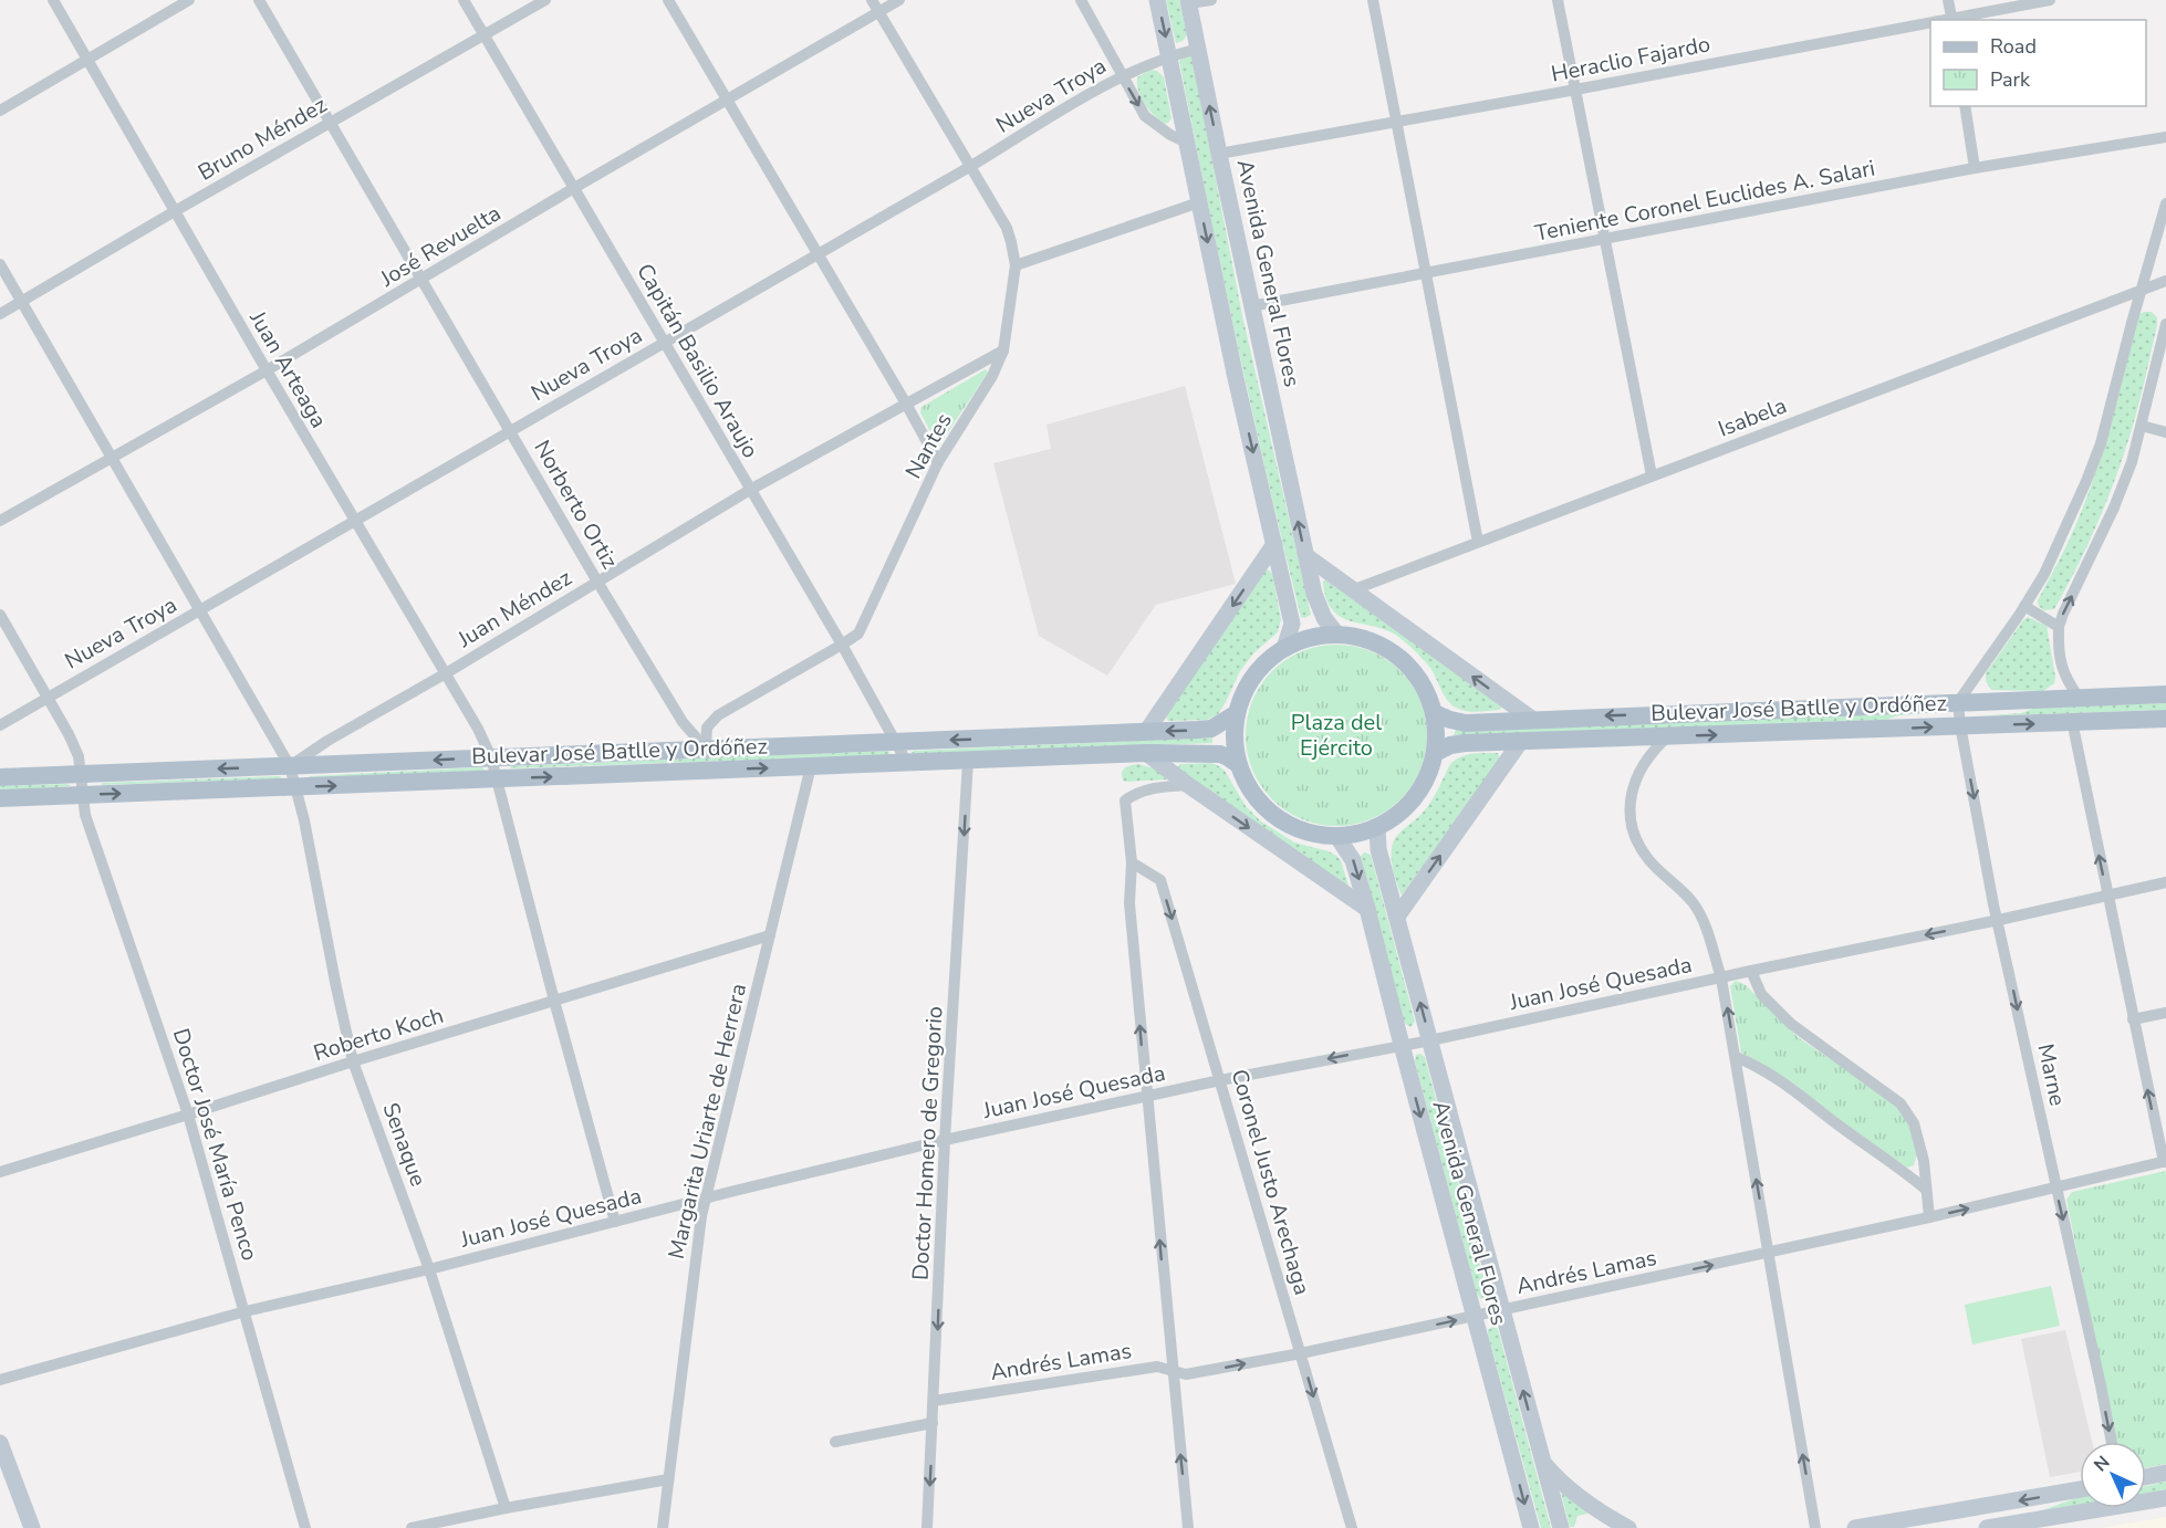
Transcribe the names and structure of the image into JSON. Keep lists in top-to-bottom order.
{
  "streets": {
    "main road": ["Avenida General Flores", "Bulevar José Batlle y Ordóñez"],
    "street": [
      "Heraclio Fajardo",
      "Nueva Troya",
      "Bruno Méndez",
      "Teniente Coronel Euclides A. Salari",
      "José Revuelta",
      "Capitán Basilio Araujo",
      "Juan Arteaga",
      "Isabela",
      "Nantes",
      "Norberto Ortiz",
      "Juan Méndez",
      "Juan José Quesada",
      "Roberto Koch",
      "Marne",
      "Margarita Uriarte de Herrera",
      "Doctor Homero de Gregorio",
      "Doctor José María Penco",
      "Senaque",
      "Coronel Justo Arechaga",
      "Andrés Lamas"
    ]
  },
  "crossings": [
    ["Heraclio Fajardo", "Avenida General Flores"],
    ["Nueva Troya", "Avenida General Flores"],
    ["Nueva Troya", "Capitán Basilio Araujo"],
    ["Nueva Troya", "Juan Arteaga"],
    ["Nueva Troya", "Norberto Ortiz"],
    ["Nueva Troya", "Doctor José María Penco"],
    ["Nueva Troya", "Senaque"],
    ["Bruno Méndez", "Capitán Basilio Araujo"],
    ["Bruno Méndez", "Juan Arteaga"],
    ["Bruno Méndez", "Norberto Ortiz"],
    ["Bruno Méndez", "Senaque"],
    ["Teniente Coronel Euclides A. Salari", "Avenida General Flores"],
    ["José Revuelta", "Capitán Basilio Araujo"],
    ["José Revuelta", "Juan Arteaga"],
    ["José Revuelta", "Norberto Ortiz"],
    ["José Revuelta", "Senaque"],
    ["Avenida General Flores", "Bulevar José Batlle y Ordóñez"],
    ["Avenida General Flores", "Juan José Quesada"],
    ["Avenida General Flores", "Andrés Lamas"],
    ["Capitán Basilio Araujo", "Nantes"],
    ["Capitán Basilio Araujo", "Juan Méndez"],
    ["Capitán Basilio Araujo", "Bulevar José Batlle y Ordóñez"],
    ["Juan Arteaga", "Juan Méndez"],
    ["Juan Arteaga", "Bulevar José Batlle y Ordóñez"],
    ["Juan Arteaga", "Juan José Quesada"],
    ["Juan Arteaga", "Roberto Koch"],
    ["Nantes", "Norberto Ortiz"],
    ["Nantes", "Juan Méndez"],
    ["Nantes", "Bulevar José Batlle y Ordóñez"],
    ["Norberto Ortiz", "Juan Méndez"],
    ["Norberto Ortiz", "Bulevar José Batlle y Ordóñez"],
    ["Juan Méndez", "Bulevar José Batlle y Ordóñez"],
    ["Juan Méndez", "Senaque"],
    ["Bulevar José Batlle y Ordóñez", "Marne"],
    ["Bulevar José Batlle y Ordóñez", "Margarita Uriarte de Herrera"],
    ["Bulevar José Batlle y Ordóñez", "Doctor Homero de Gregorio"],
    ["Bulevar José Batlle y Ordóñez", "Doctor José María Penco"],
    ["Bulevar José Batlle y Ordóñez", "Senaque"],
    ["Juan José Quesada", "Marne"],
    ["Juan José Quesada", "Margarita Uriarte de Herrera"],
    ["Juan José Quesada", "Doctor Homero de Gregorio"],
    ["Juan José Quesada", "Doctor José María Penco"],
    ["Juan José Quesada", "Senaque"],
    ["Juan José Quesada", "Coronel Justo Arechaga"],
    ["Roberto Koch", "Margarita Uriarte de Herrera"],
    ["Roberto Koch", "Doctor José María Penco"],
    ["Roberto Koch", "Senaque"],
    ["Marne", "Andrés Lamas"],
    ["Doctor Homero de Gregorio", "Andrés Lamas"],
    ["Coronel Justo Arechaga", "Andrés Lamas"]
  ],
  "one_way": ["Marne", "Doctor Homero de Gregorio", "Andrés Lamas"],
  "parks": ["Plaza del Ejército"],
  "legend": ["Road", "Park"],
  "north": "top left"
}
